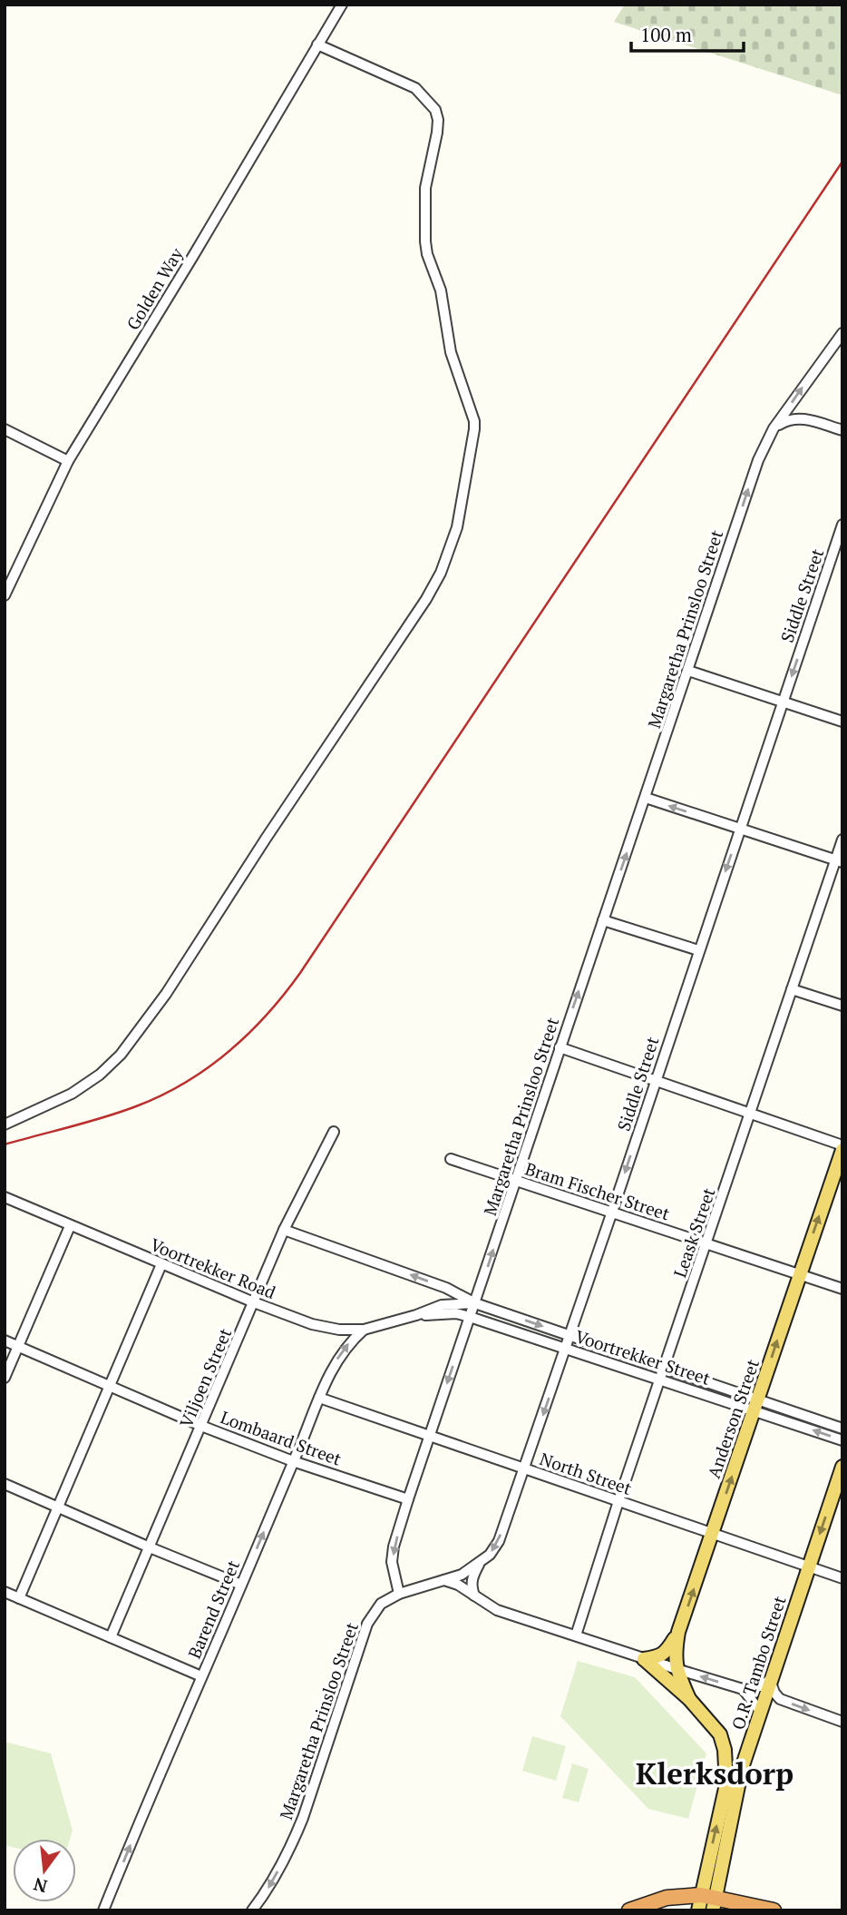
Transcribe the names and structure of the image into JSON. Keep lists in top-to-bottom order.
{
  "streets": {
    "main road": ["Anderson Street", "O.R. Tambo Street"],
    "street": [
      "Golden Way",
      "Siddle Street",
      "Margaretha Prinsloo Street",
      "Bram Fischer Street",
      "Leask Street",
      "Voortrekker Road",
      "Voortrekker Street",
      "Viljoen Street",
      "Lombaard Street",
      "North Street",
      "Barend Street"
    ]
  },
  "crossings": [
    ["Siddle Street", "Margaretha Prinsloo Street"],
    ["Siddle Street", "Bram Fischer Street"],
    ["Siddle Street", "Voortrekker Street"],
    ["Siddle Street", "North Street"],
    ["Margaretha Prinsloo Street", "Bram Fischer Street"],
    ["Margaretha Prinsloo Street", "Voortrekker Road"],
    ["Margaretha Prinsloo Street", "Voortrekker Street"],
    ["Margaretha Prinsloo Street", "Lombaard Street"],
    ["Margaretha Prinsloo Street", "North Street"],
    ["Bram Fischer Street", "Leask Street"],
    ["Bram Fischer Street", "Anderson Street"],
    ["Leask Street", "Voortrekker Street"],
    ["Leask Street", "North Street"],
    ["Voortrekker Road", "Voortrekker Street"],
    ["Voortrekker Road", "Viljoen Street"],
    ["Voortrekker Road", "Barend Street"],
    ["Voortrekker Street", "Anderson Street"],
    ["Viljoen Street", "Lombaard Street"],
    ["Anderson Street", "North Street"],
    ["Anderson Street", "O.R. Tambo Street"],
    ["Lombaard Street", "Barend Street"],
    ["North Street", "Barend Street"],
    ["North Street", "O.R. Tambo Street"]
  ],
  "one_way": ["Siddle Street", "Anderson Street", "Barend Street"],
  "districts": ["Klerksdorp"],
  "scale_bar": "100 m",
  "north": "bottom"
}
